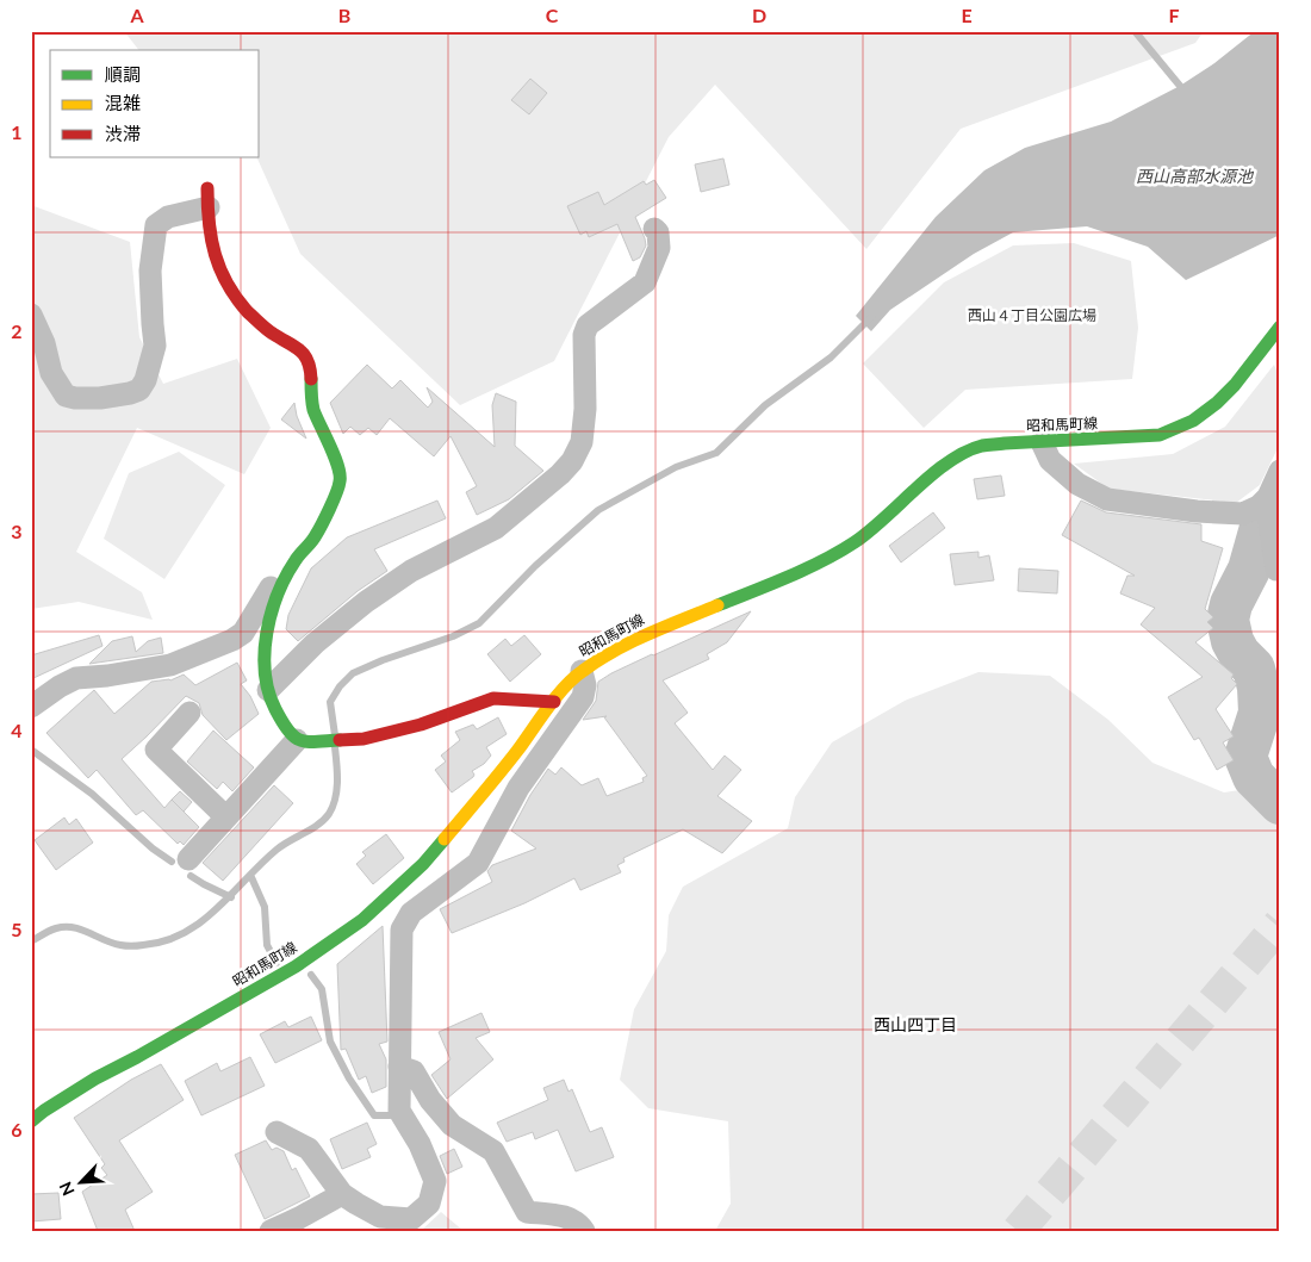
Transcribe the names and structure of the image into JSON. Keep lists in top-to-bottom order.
{
  "streets": {
    "main road": ["昭和馬町線"]
  },
  "districts": ["西山四丁目"],
  "water": ["西山高部水源池"],
  "parks": ["西山４丁目公園広場"],
  "legend": ["順調", "混雑", "渋滞"],
  "north": "bottom left",
  "grid": {
    "columns": [
      "A",
      "B",
      "C",
      "D",
      "E",
      "F"
    ],
    "rows": [
      "1",
      "2",
      "3",
      "4",
      "5",
      "6"
    ]
  }
}
